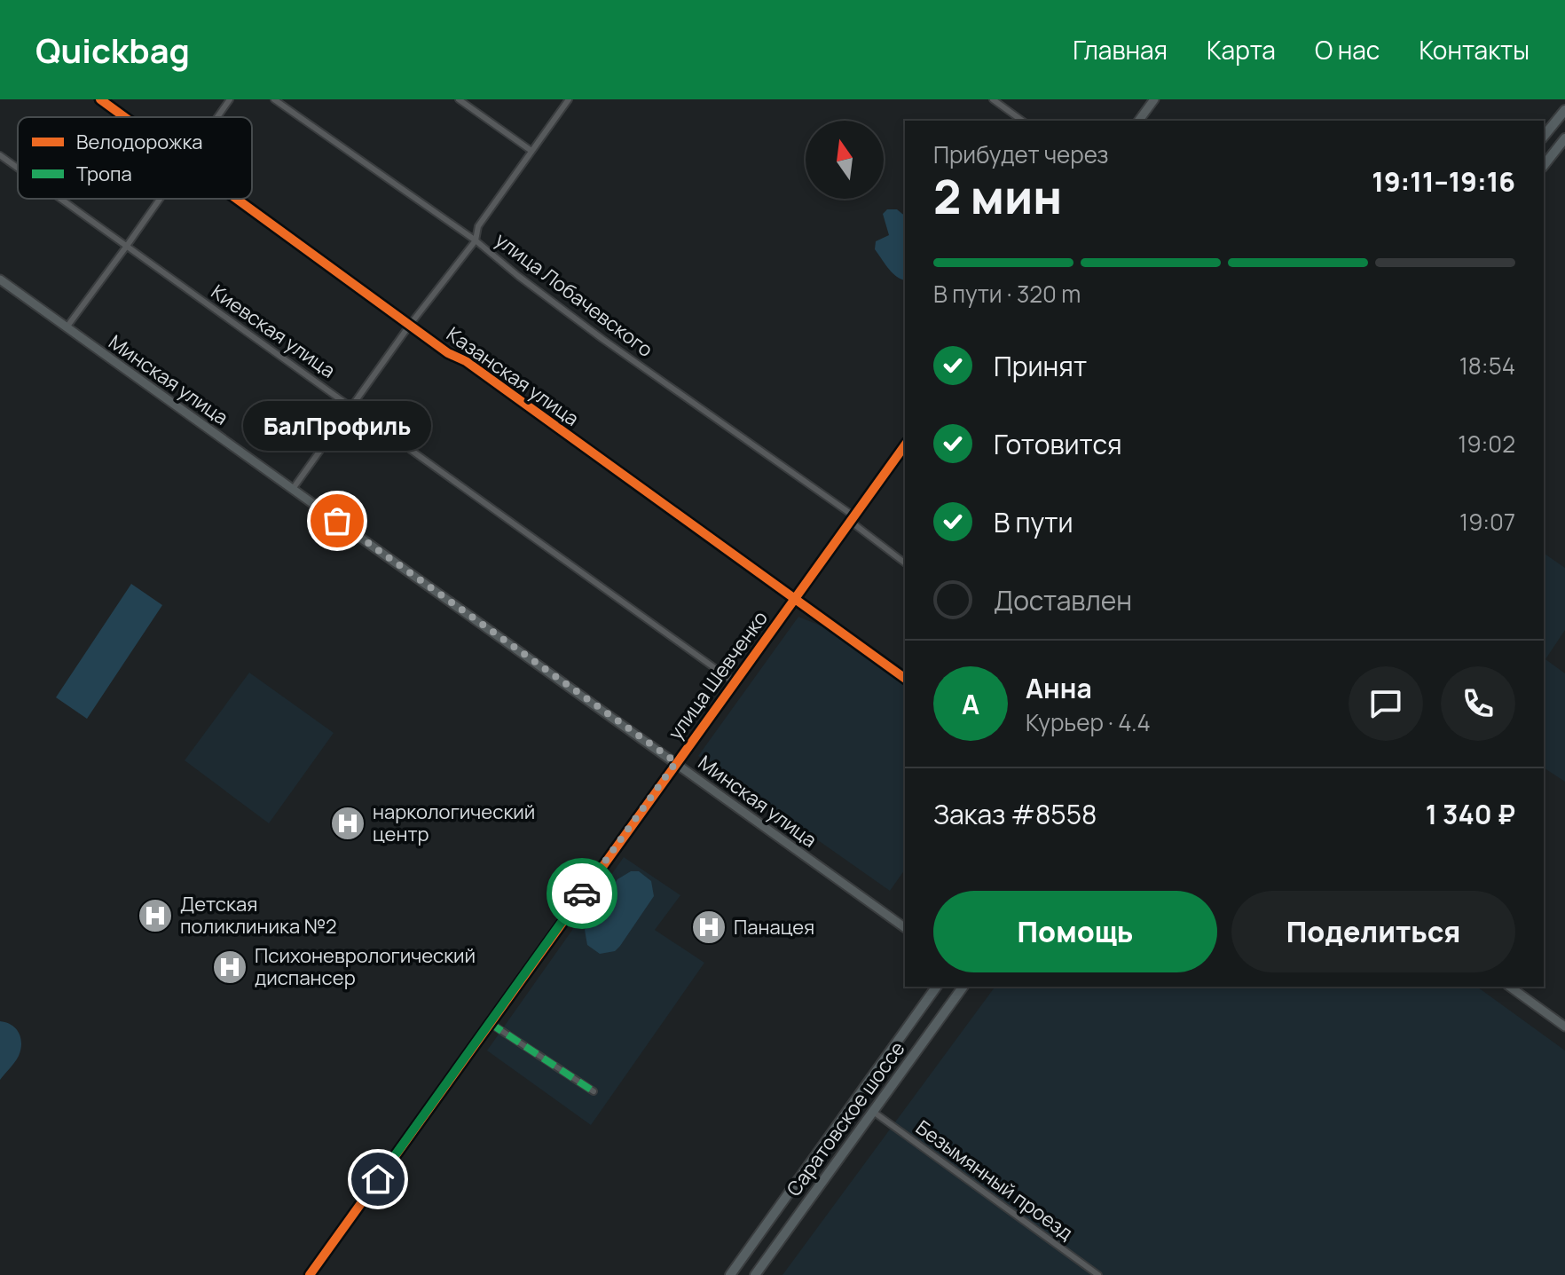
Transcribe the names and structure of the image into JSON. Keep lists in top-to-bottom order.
{
  "streets": {
    "main road": ["Минская улица", "улица Шевченко", "Саратовское шоссе"],
    "street": [
      "улица Лобачевского",
      "Киевская улица",
      "Казанская улица",
      "Безымянный проезд"
    ]
  },
  "crossings": [
    ["улица Лобачевского", "улица Шевченко"],
    ["Киевская улица", "улица Шевченко"],
    ["Казанская улица", "улица Шевченко"],
    ["Минская улица", "улица Шевченко"],
    ["Саратовское шоссе", "Безымянный проезд"]
  ],
  "places": {
    "other": ["БалПрофиль"],
    "hospital": [
      "наркологический центр",
      "Детская поликлиника №2",
      "Панацея",
      "Психоневрологический диспансер"
    ]
  },
  "legend": ["Велодорожка", "Тропа"],
  "north": "top",
  "page": {
    "header": "Quickbag",
    "nav": [
      "Главная",
      "Карта",
      "О нас",
      "Контакты"
    ],
    "heading": ["2 мин", "Прибудет через", "19:11–19:16"],
    "panel": [
      "Анна",
      "Курьер · 4.4",
      "Заказ #8558",
      "1 340 ₽"
    ],
    "bar": "В пути · 320 m",
    "list": [
      ["Принят", "18:54"],
      ["Готовится", "19:02"],
      ["В пути", "19:07"],
      "Доставлен"
    ],
    "bubble": "БалПрофиль",
    "round": "А",
    "buttons": ["Помощь", "Поделиться"]
  }
}
